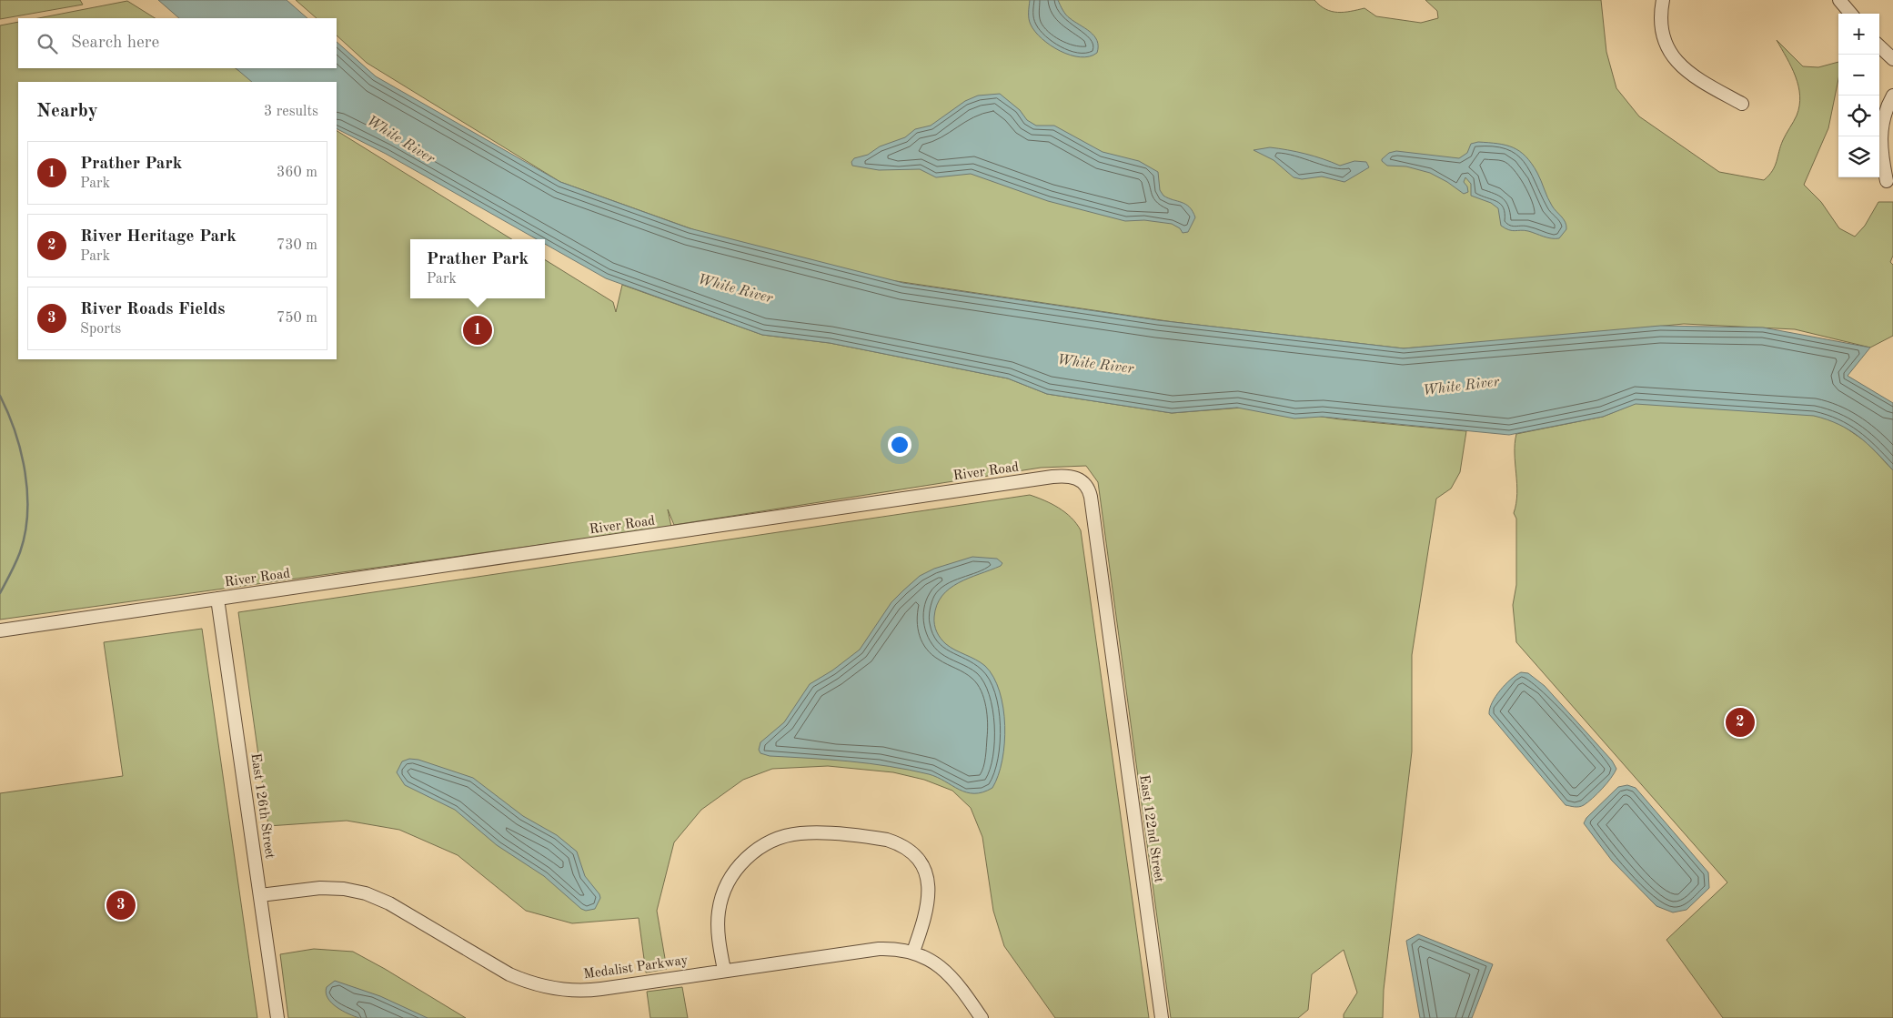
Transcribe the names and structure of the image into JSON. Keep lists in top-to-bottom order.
{
  "streets": {
    "street": [
      "River Road",
      "East 126th Street",
      "East 122nd Street",
      "Medalist Parkway"
    ]
  },
  "crossings": [
    ["River Road", "East 126th Street"],
    ["River Road", "East 122nd Street"],
    ["East 126th Street", "Medalist Parkway"]
  ],
  "water": ["White River"],
  "page": {
    "map_buttons": ["+", "−"],
    "search": "Search here",
    "heading": ["Nearby", "3 results"],
    "list": [
      {
        "mark": "1",
        "name": "Prather Park",
        "note": "Park",
        "value": "360 m"
      },
      {
        "mark": "2",
        "name": "River Heritage Park",
        "note": "Park",
        "value": "730 m"
      },
      {
        "mark": "3",
        "name": "River Roads Fields",
        "note": "Sports",
        "value": "750 m"
      }
    ],
    "popup": ["Prather Park", "Park"],
    "pins": ["1", "2", "3"]
  }
}
